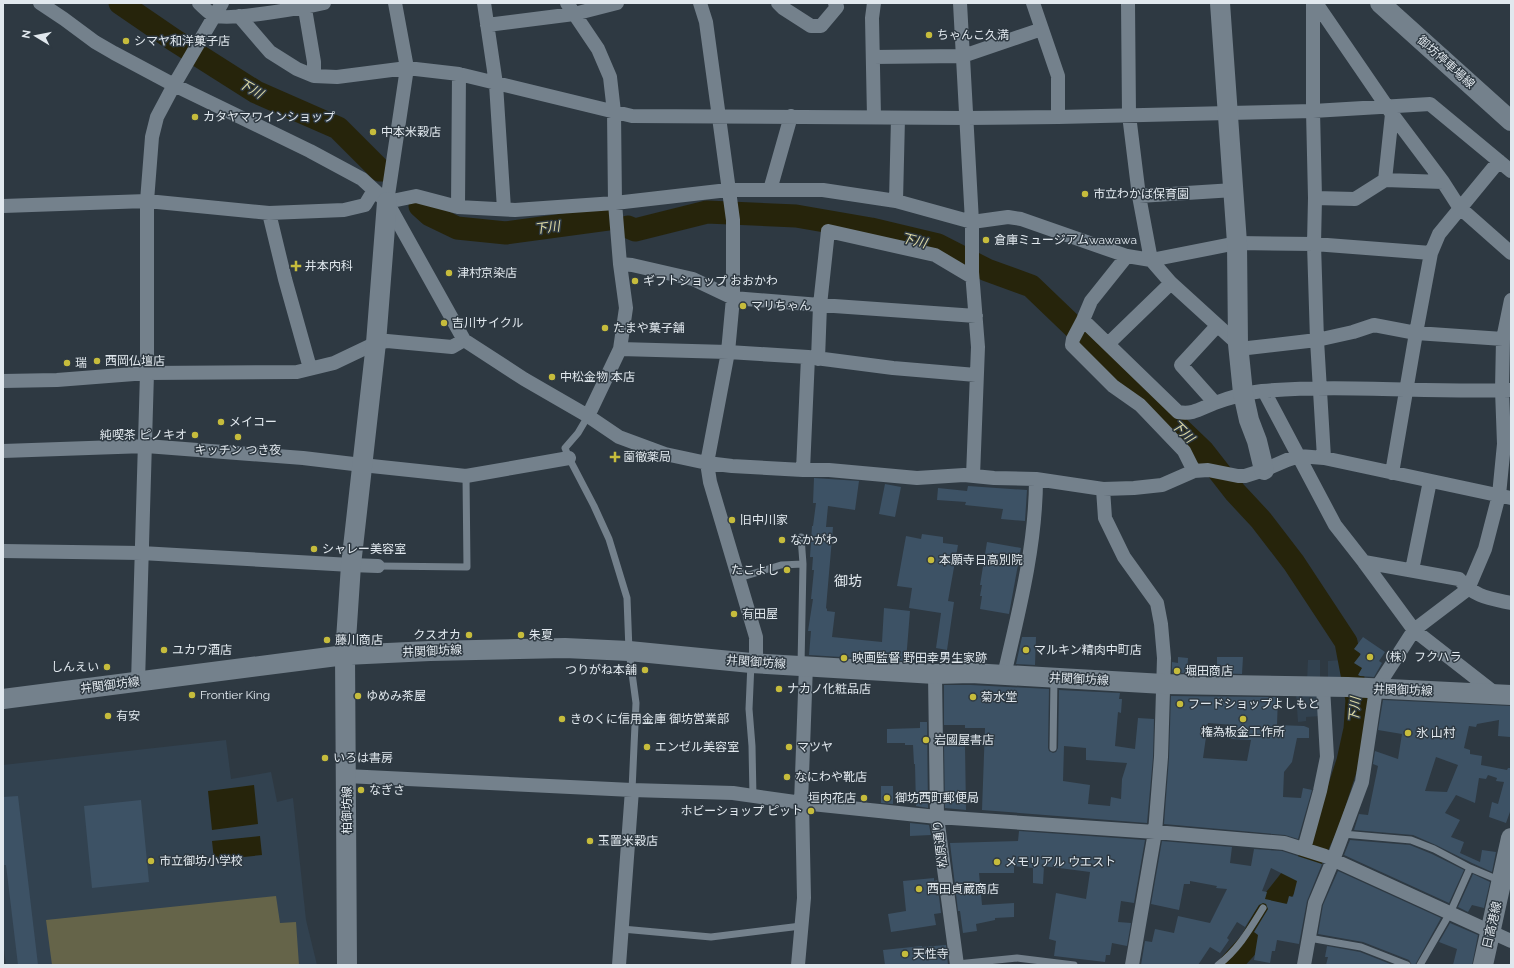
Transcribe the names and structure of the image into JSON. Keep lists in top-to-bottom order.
{
  "streets": {
    "main road": [
      "御坊停車場線",
      "井関御坊線",
      "柏御坊線",
      "日高港線"
    ],
    "street": ["松原通り"]
  },
  "crossings": [
    ["井関御坊線", "柏御坊線"],
    ["井関御坊線", "松原通り"]
  ],
  "districts": ["御坊"],
  "water": ["下川"],
  "places": {
    "other": [
      "ちゃんこ久満",
      "シマヤ和洋菓子店",
      "カタヤマワインショップ",
      "中本米穀店",
      "市立わかば保育園",
      "倉庫ミュージアムwawawa",
      "津村京染店",
      "ギフトショップ おおかわ",
      "マリちゃん",
      "吉川サイクル",
      "たまや菓子舗",
      "西岡仏壇店",
      "瑞",
      "中松金物 本店",
      "メイコー",
      "純喫茶 ピノキオ",
      "キッチン つき夜",
      "旧中川家",
      "なかがわ",
      "シャレー美容室",
      "本願寺日高別院",
      "たこよし",
      "有田屋",
      "クスオカ",
      "朱夏",
      "藤川商店",
      "ユカワ酒店",
      "マルキン精肉中町店",
      "（株）フクハラ",
      "映画監督 野田幸男生家跡",
      "しんえい",
      "つりがね本舗",
      "堀田商店",
      "ナカノ化粧品店",
      "Frontier King",
      "ゆめみ茶屋",
      "菊水堂",
      "フードショップよしもと",
      "有安",
      "きのくに信用金庫 御坊営業部",
      "権為板金工作所",
      "氷 山村",
      "岩國屋書店",
      "エンゼル美容室",
      "マツヤ",
      "いろは書房",
      "なにわや靴店",
      "なぎさ",
      "垣内花店",
      "御坊西町郵便局",
      "ホビーショップ ピット",
      "玉置米穀店",
      "市立御坊小学校",
      "メモリアル ウエスト",
      "西田貞蔵商店",
      "天性寺"
    ],
    "health": ["井本内科", "薗徹薬局"]
  },
  "north": "left"
}
